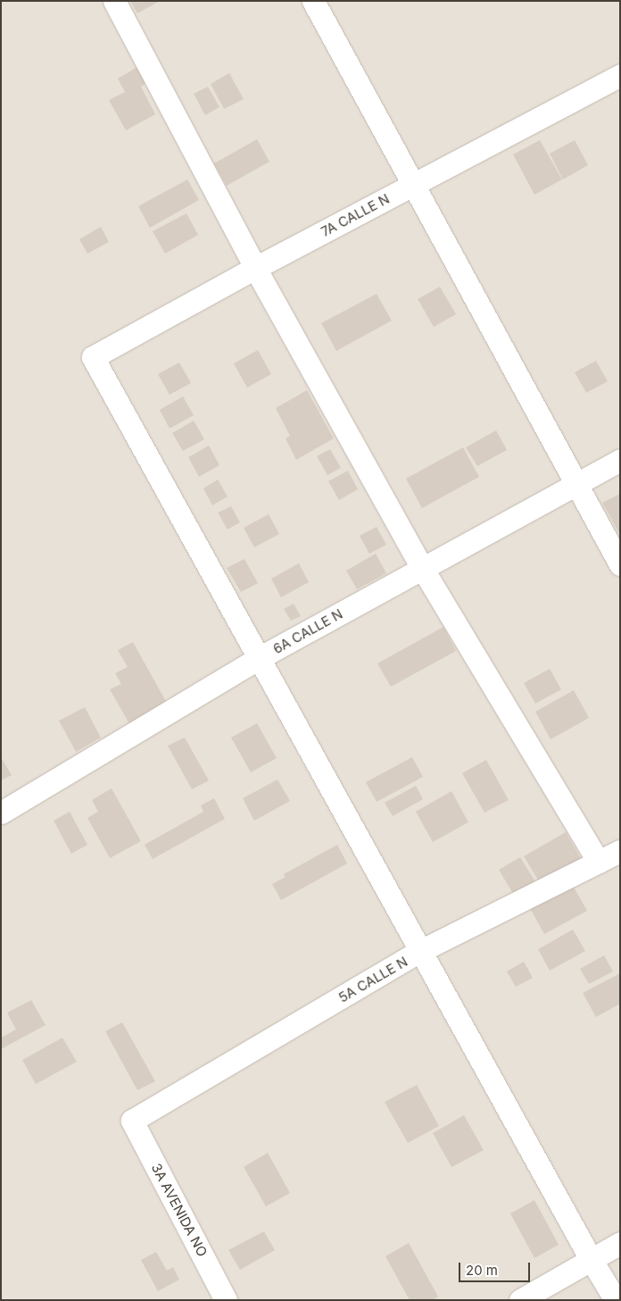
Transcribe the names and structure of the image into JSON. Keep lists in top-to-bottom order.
{
  "streets": {
    "street": [
      "7A CALLE N",
      "6A CALLE N",
      "5A CALLE N",
      "3A AVENIDA NO"
    ]
  },
  "crossings": [
    ["7A CALLE N", "6A CALLE N"],
    ["5A CALLE N", "3A AVENIDA NO"]
  ],
  "scale_bar": "20 m"
}
